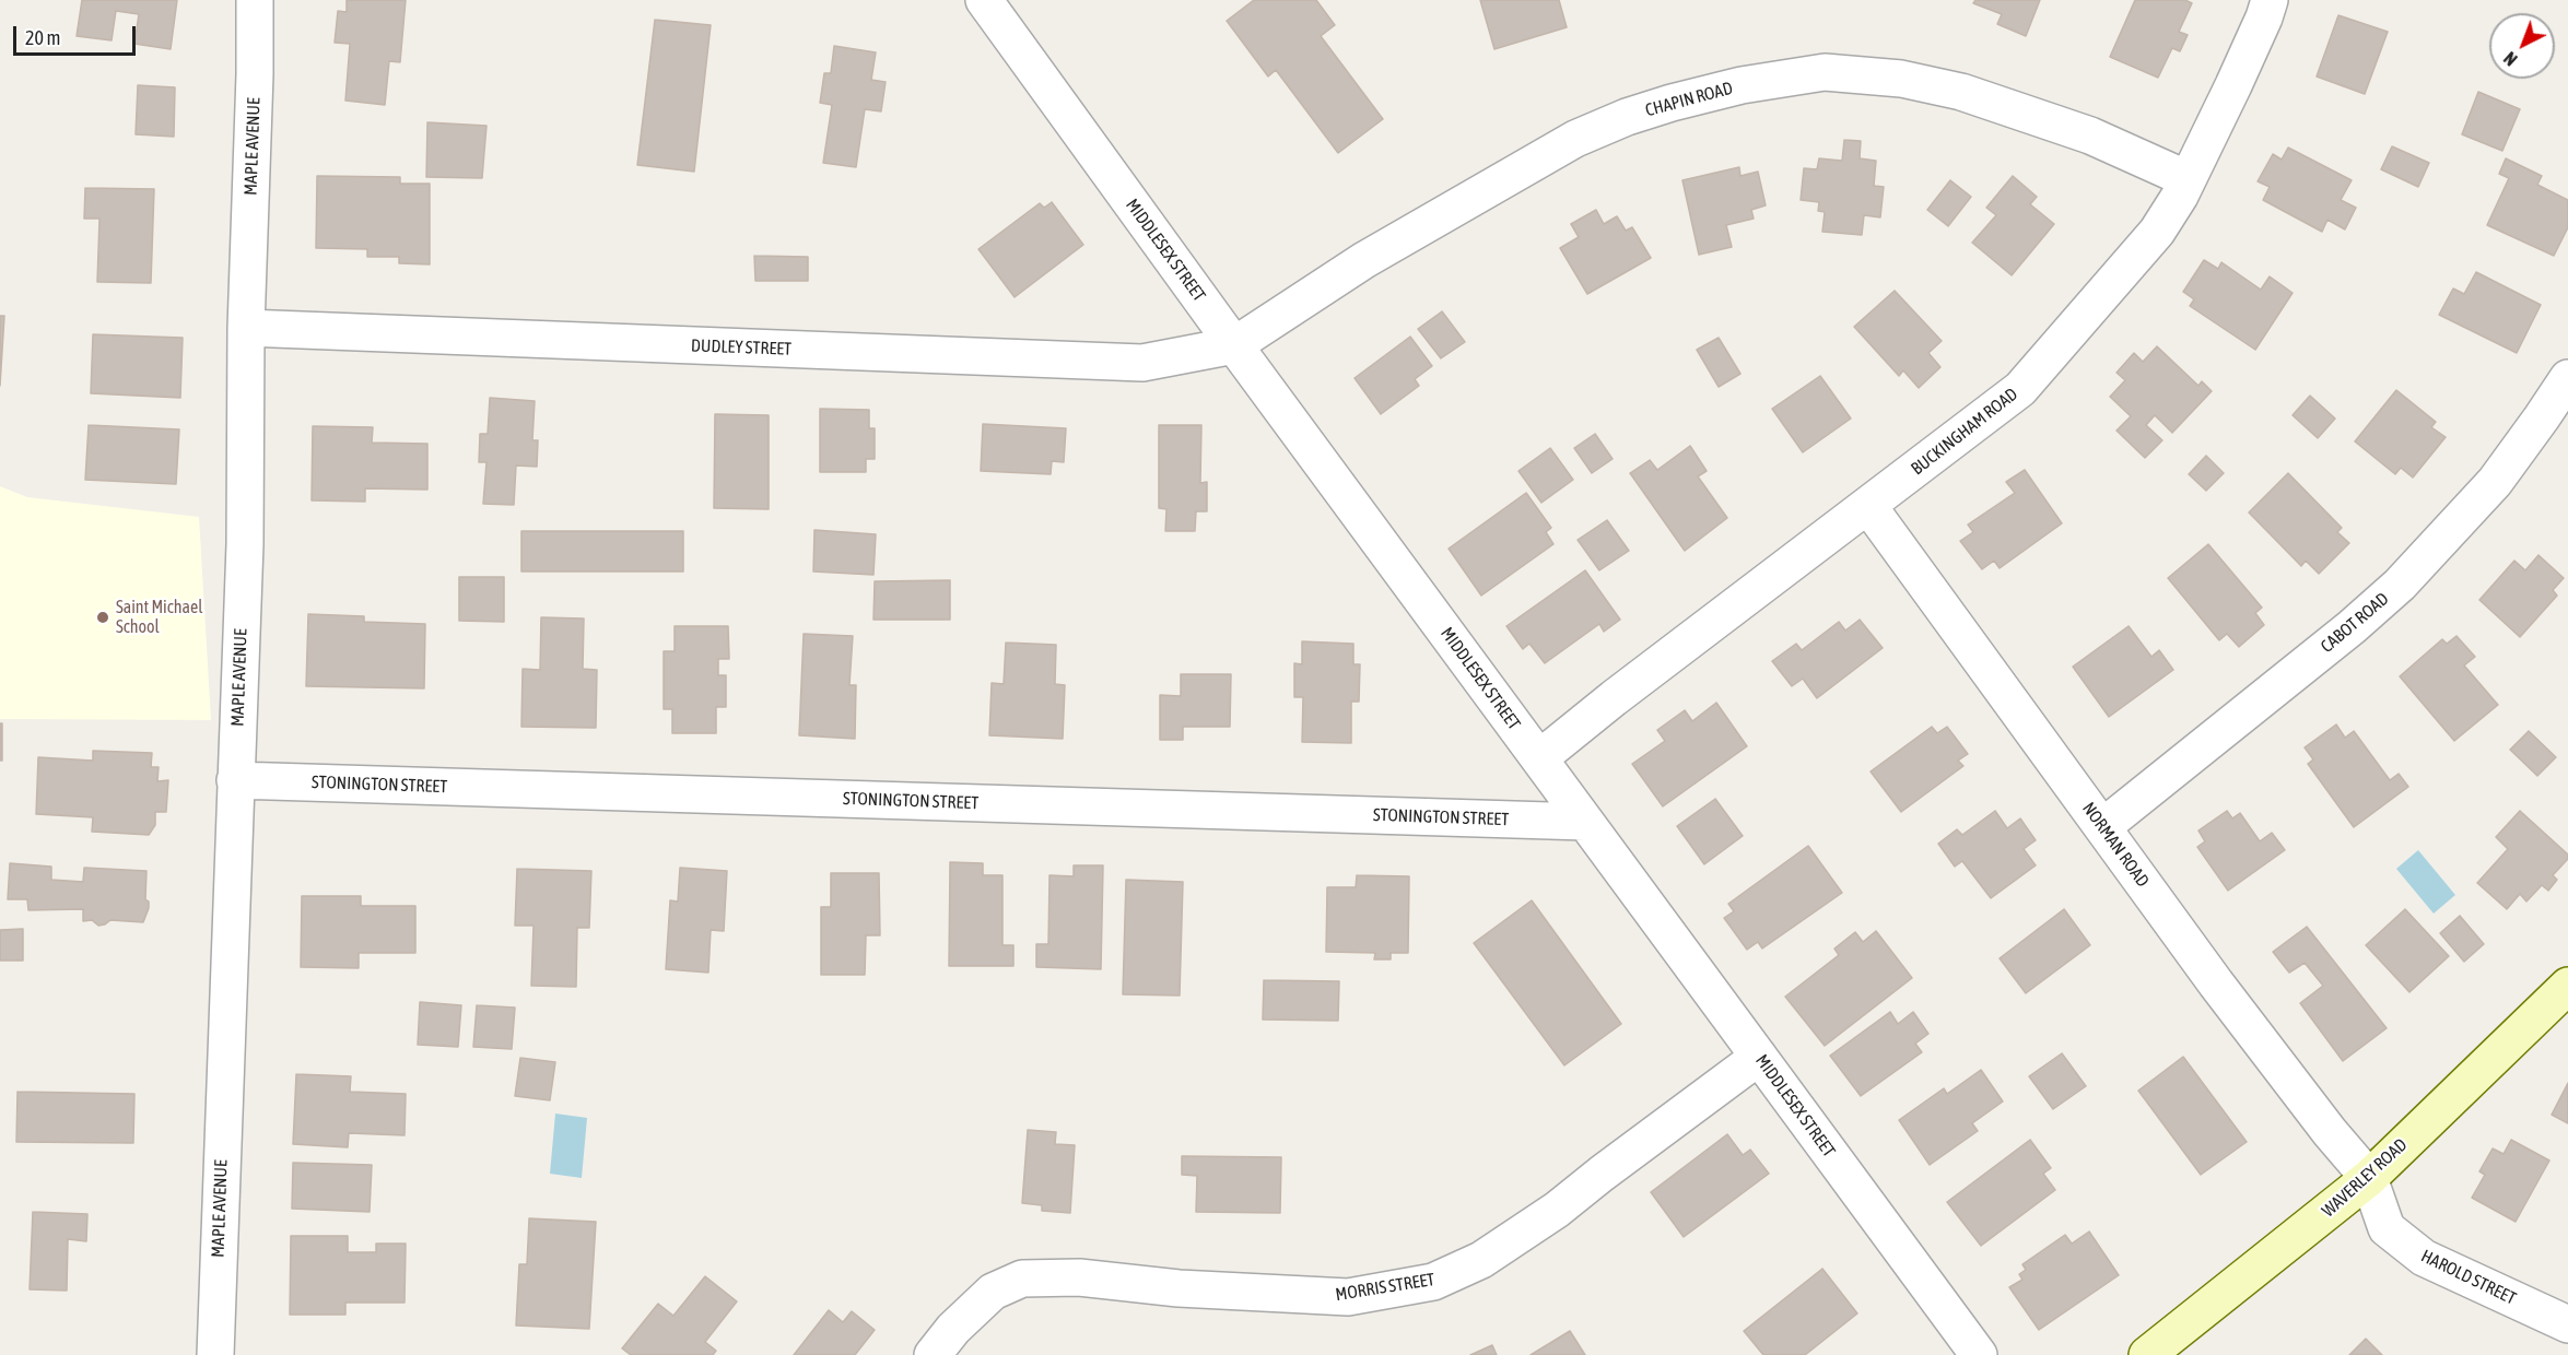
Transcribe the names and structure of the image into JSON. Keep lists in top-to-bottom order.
{
  "streets": {
    "street": [
      "CHAPIN ROAD",
      "MAPLE AVENUE",
      "MIDDLESEX STREET",
      "DUDLEY STREET",
      "BUCKINGHAM ROAD",
      "CABOT ROAD",
      "STONINGTON STREET",
      "NORMAN ROAD",
      "WAVERLEY ROAD",
      "HAROLD STREET",
      "MORRIS STREET"
    ]
  },
  "crossings": [
    ["CHAPIN ROAD", "MIDDLESEX STREET"],
    ["CHAPIN ROAD", "DUDLEY STREET"],
    ["CHAPIN ROAD", "BUCKINGHAM ROAD"],
    ["MAPLE AVENUE", "DUDLEY STREET"],
    ["MAPLE AVENUE", "STONINGTON STREET"],
    ["MIDDLESEX STREET", "DUDLEY STREET"],
    ["MIDDLESEX STREET", "BUCKINGHAM ROAD"],
    ["MIDDLESEX STREET", "STONINGTON STREET"],
    ["MIDDLESEX STREET", "MORRIS STREET"],
    ["BUCKINGHAM ROAD", "NORMAN ROAD"],
    ["CABOT ROAD", "NORMAN ROAD"],
    ["NORMAN ROAD", "WAVERLEY ROAD"],
    ["NORMAN ROAD", "HAROLD STREET"],
    ["WAVERLEY ROAD", "HAROLD STREET"]
  ],
  "places": ["Saint Michael School"],
  "scale_bar": "20 m",
  "north": "bottom left"
}
